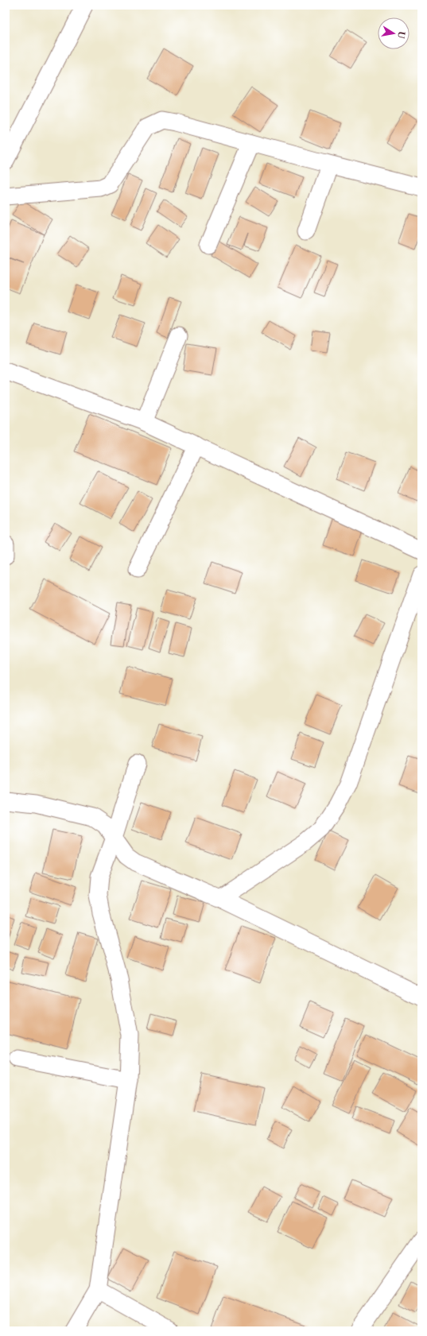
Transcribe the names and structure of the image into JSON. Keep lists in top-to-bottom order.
{
  "north": "right"
}
